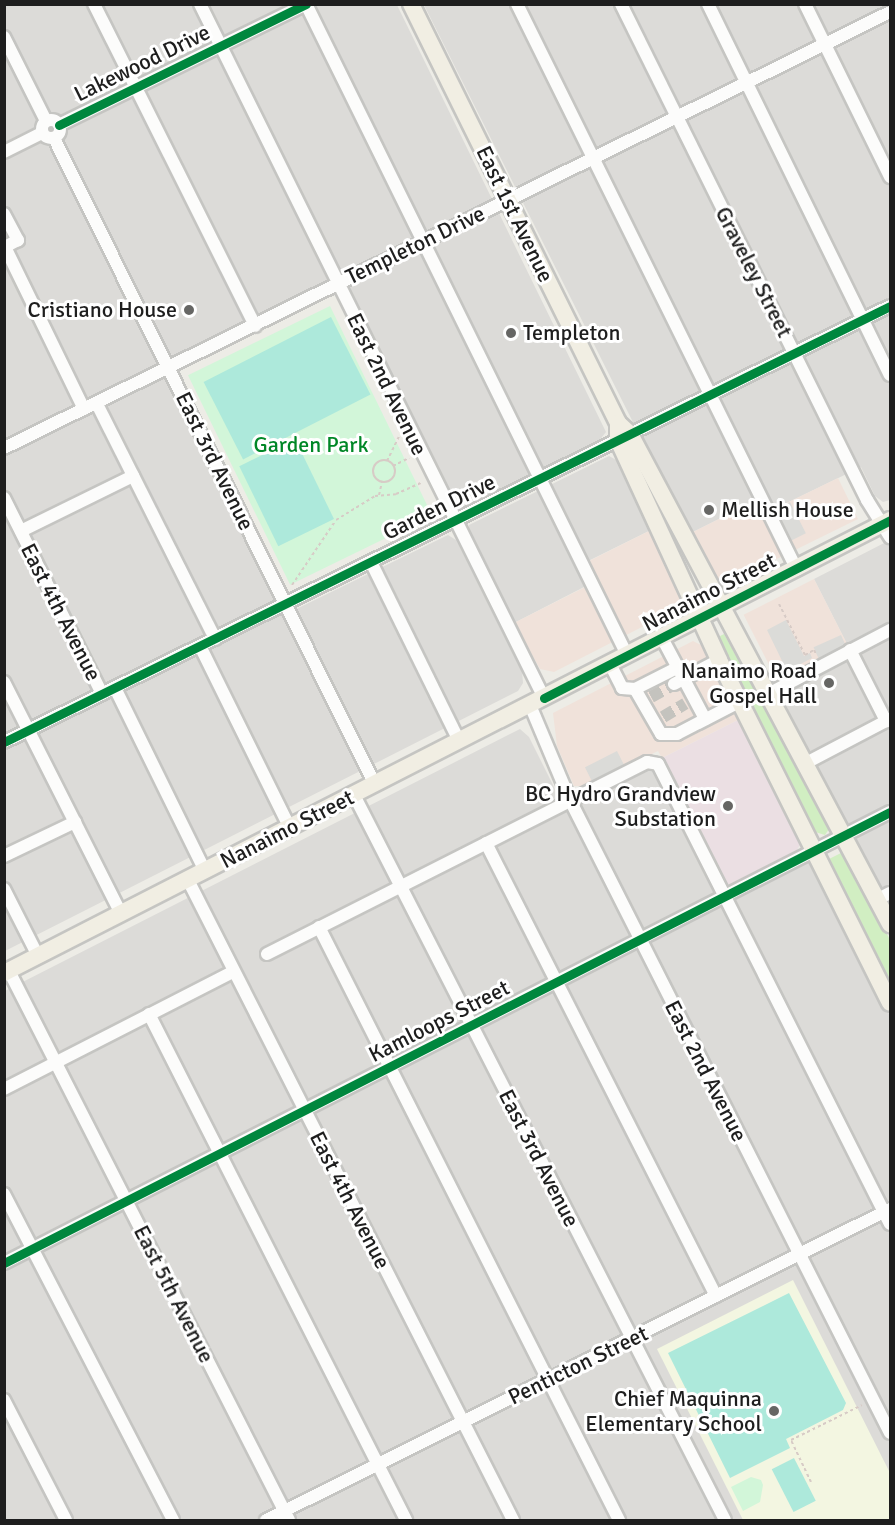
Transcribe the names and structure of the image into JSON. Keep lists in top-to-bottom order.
{
  "streets": {
    "main road": ["East 1st Avenue", "Nanaimo Street"],
    "street": [
      "Lakewood Drive",
      "Templeton Drive",
      "Graveley Street",
      "East 2nd Avenue",
      "East 3rd Avenue",
      "Garden Drive",
      "East 4th Avenue",
      "Kamloops Street",
      "East 5th Avenue",
      "Penticton Street"
    ]
  },
  "crossings": [
    ["Lakewood Drive", "East 2nd Avenue"],
    ["Lakewood Drive", "East 3rd Avenue"],
    ["East 1st Avenue", "Templeton Drive"],
    ["East 1st Avenue", "Garden Drive"],
    ["East 1st Avenue", "Nanaimo Street"],
    ["East 1st Avenue", "Kamloops Street"],
    ["Templeton Drive", "Graveley Street"],
    ["Templeton Drive", "East 2nd Avenue"],
    ["Templeton Drive", "East 3rd Avenue"],
    ["Graveley Street", "Garden Drive"],
    ["Graveley Street", "Nanaimo Street"],
    ["East 2nd Avenue", "Garden Drive"],
    ["East 2nd Avenue", "Nanaimo Street"],
    ["East 2nd Avenue", "Kamloops Street"],
    ["East 2nd Avenue", "Penticton Street"],
    ["East 3rd Avenue", "Garden Drive"],
    ["East 3rd Avenue", "Nanaimo Street"],
    ["East 3rd Avenue", "Kamloops Street"],
    ["East 3rd Avenue", "Penticton Street"],
    ["Garden Drive", "East 4th Avenue"],
    ["Nanaimo Street", "East 4th Avenue"],
    ["Nanaimo Street", "East 5th Avenue"],
    ["East 4th Avenue", "Kamloops Street"],
    ["East 4th Avenue", "Penticton Street"],
    ["Kamloops Street", "East 5th Avenue"],
    ["East 5th Avenue", "Penticton Street"]
  ],
  "parks": ["Garden Park"],
  "places": [
    "Cristiano House",
    "Templeton",
    "Mellish House",
    "Nanaimo Road Gospel Hall",
    "BC Hydro Grandview Substation",
    "Chief Maquinna Elementary School"
  ]
}
